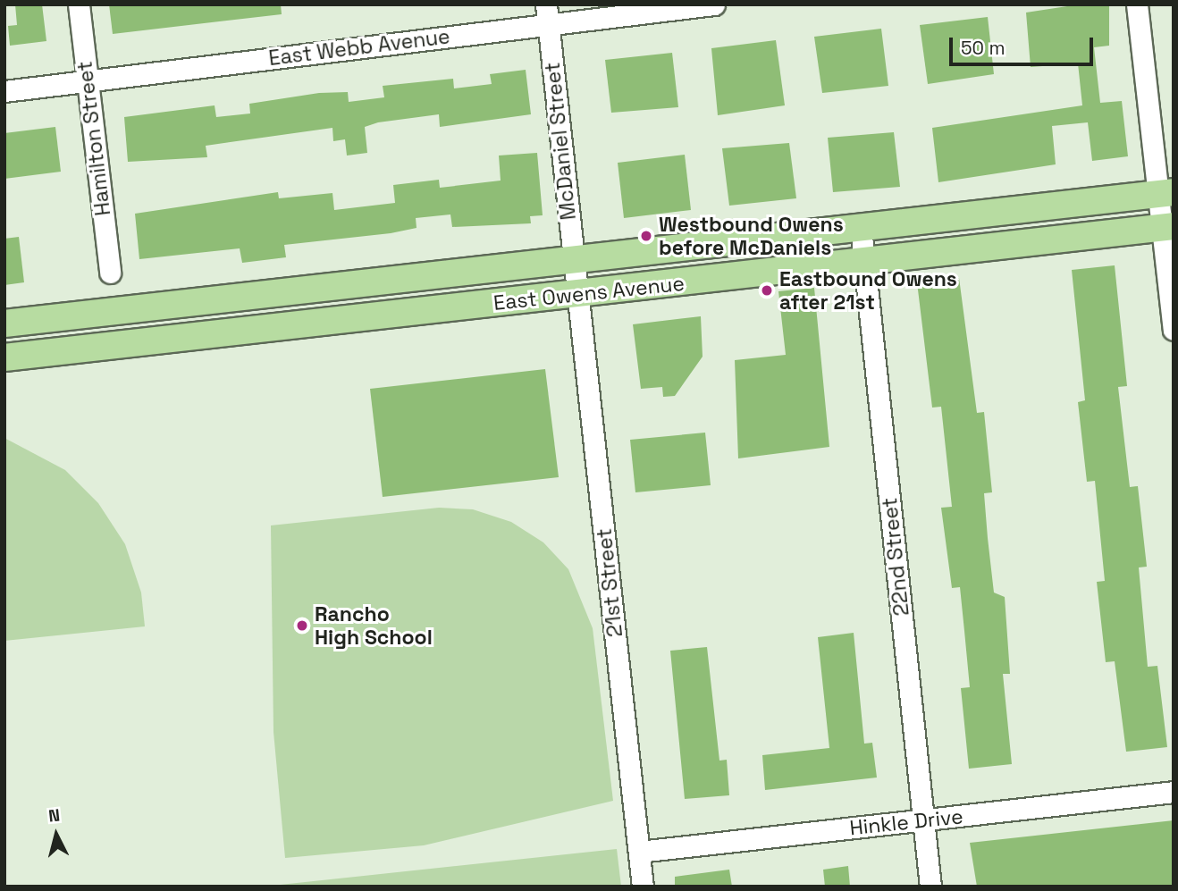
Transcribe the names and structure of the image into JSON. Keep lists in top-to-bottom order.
{
  "streets": {
    "main road": ["East Owens Avenue"],
    "street": [
      "East Webb Avenue",
      "Hamilton Street",
      "McDaniel Street",
      "22nd Street",
      "21st Street",
      "Hinkle Drive"
    ]
  },
  "crossings": [
    ["East Webb Avenue", "Hamilton Street"],
    ["East Webb Avenue", "McDaniel Street"],
    ["McDaniel Street", "East Owens Avenue"],
    ["McDaniel Street", "21st Street"],
    ["East Owens Avenue", "22nd Street"],
    ["East Owens Avenue", "21st Street"],
    ["22nd Street", "Hinkle Drive"],
    ["21st Street", "Hinkle Drive"]
  ],
  "places": ["Westbound Owens before McDaniels", "Eastbound Owens after 21st", "Rancho High School"],
  "scale_bar": "50 m",
  "north": "top"
}
